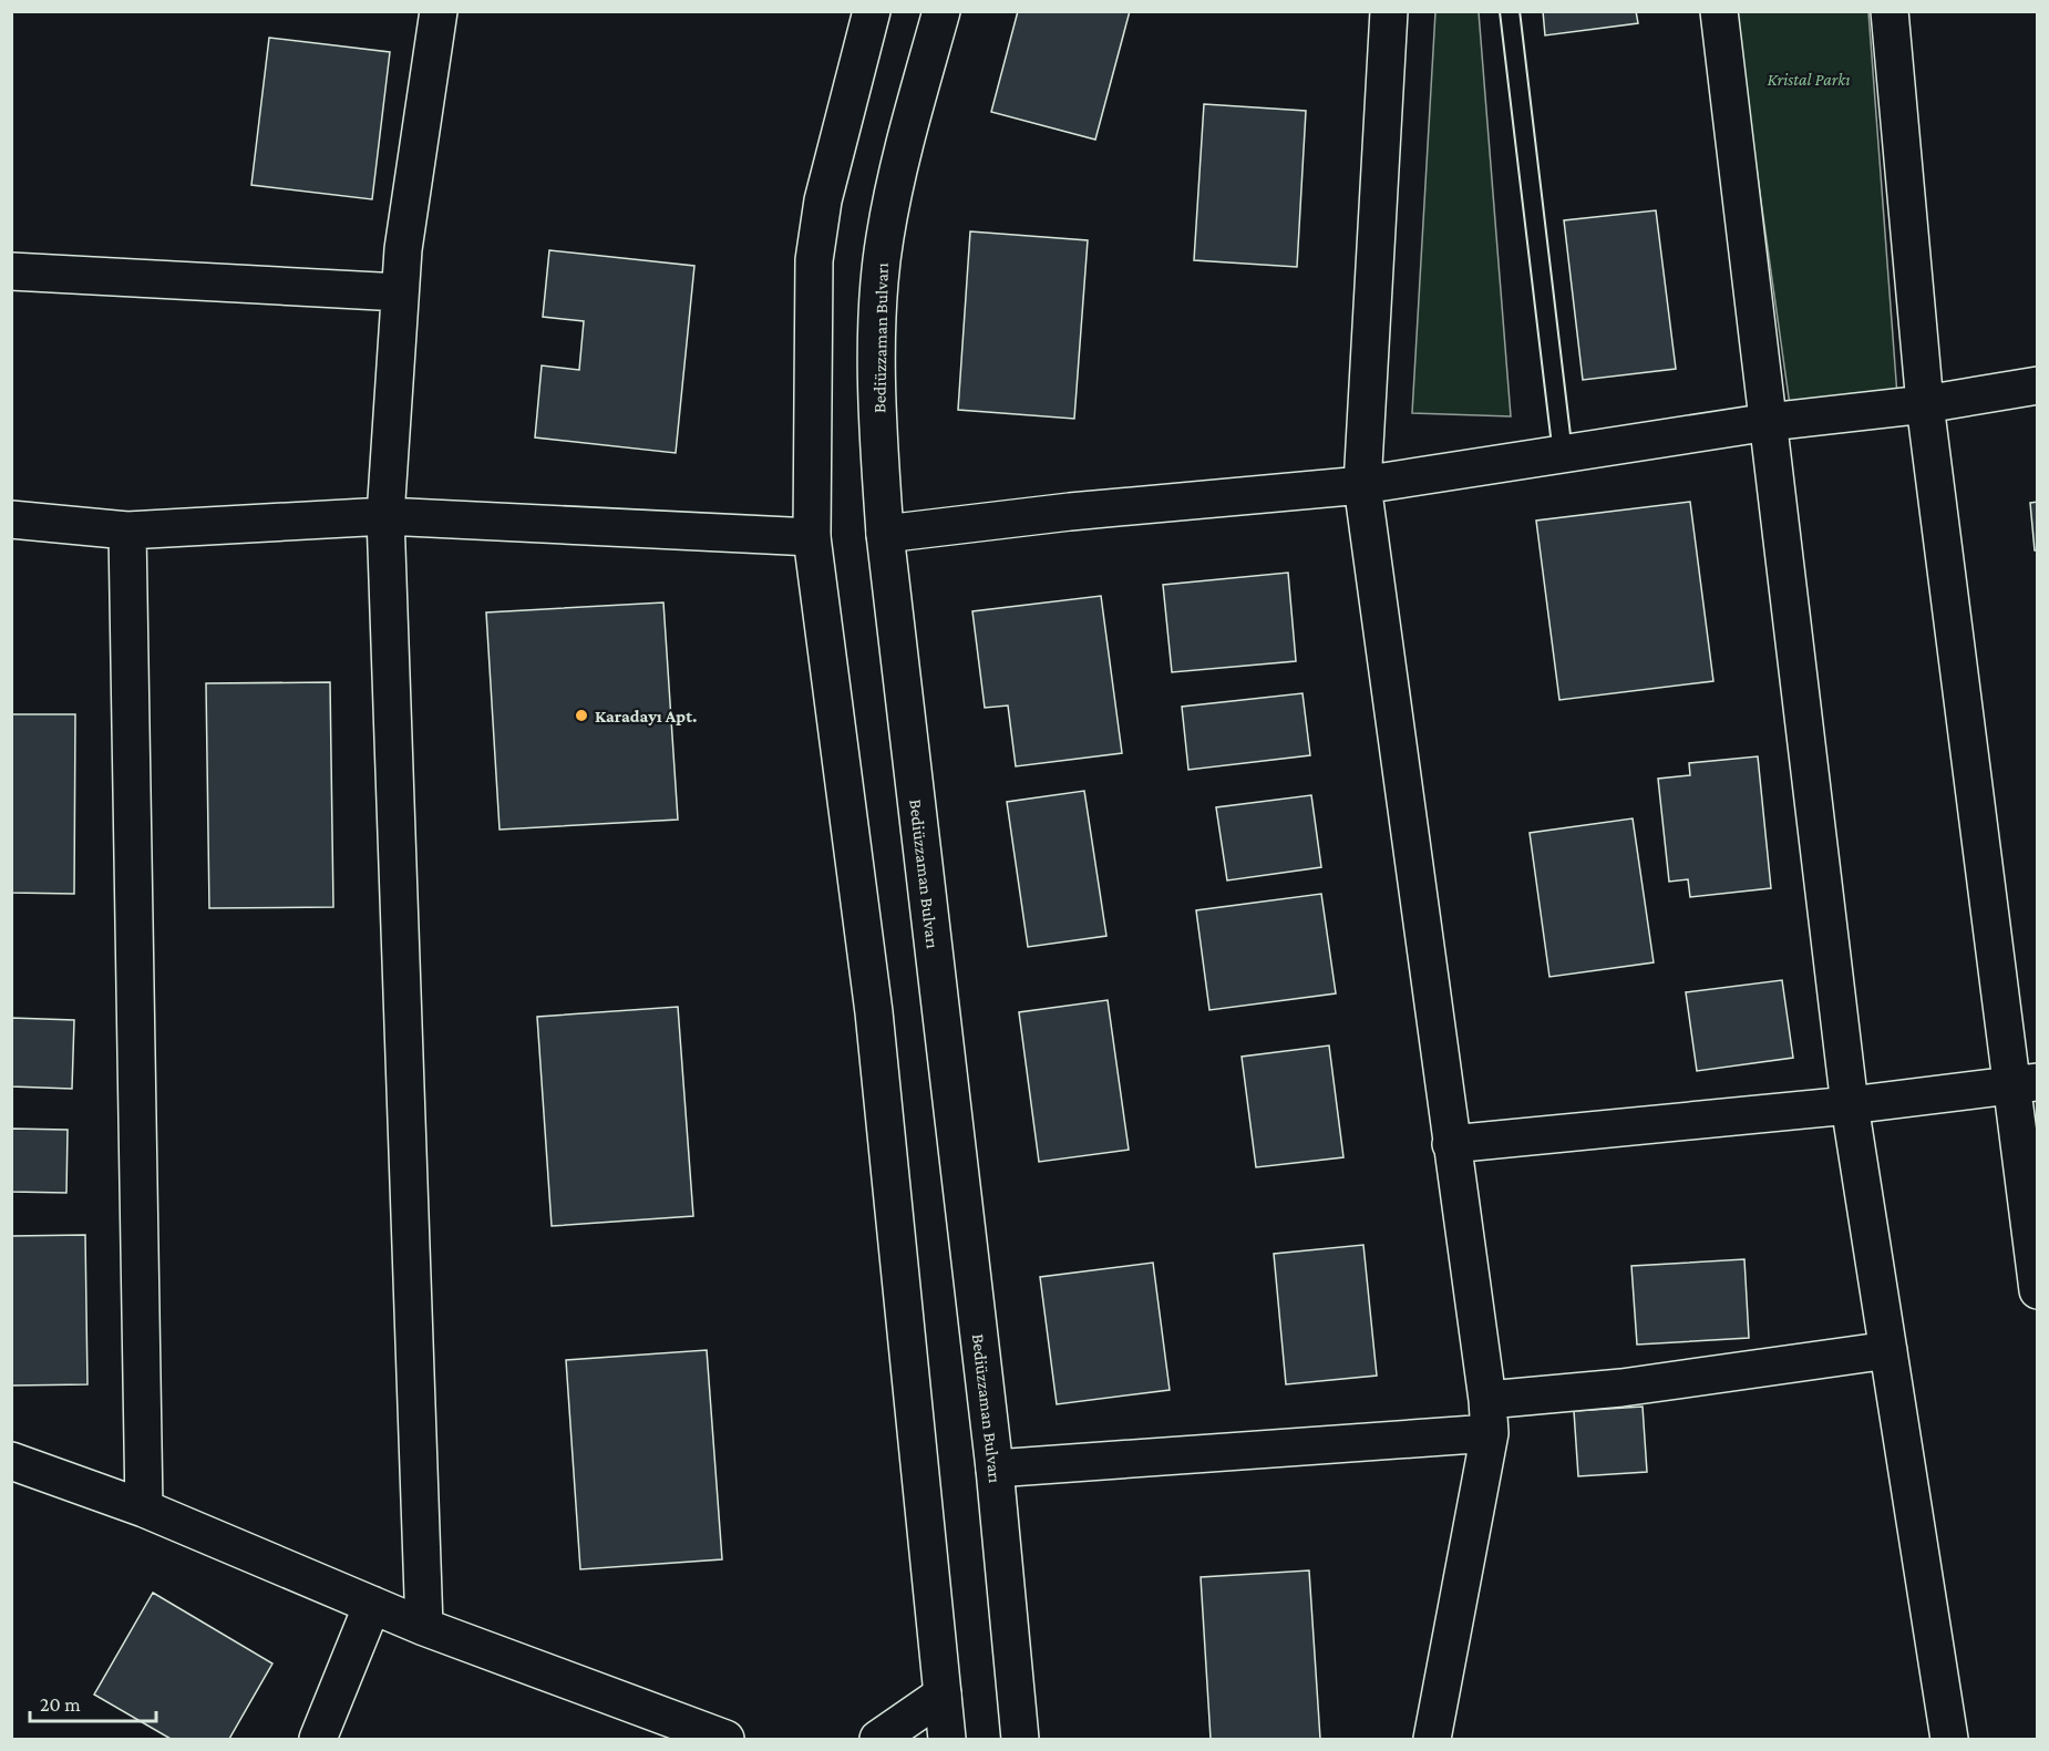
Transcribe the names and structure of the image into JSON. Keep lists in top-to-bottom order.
{
  "streets": {
    "street": ["Bediüzzaman Bulvarı"]
  },
  "parks": ["Kristal Parkı"],
  "places": ["Karadayı Apt."],
  "scale_bar": "20 m"
}
